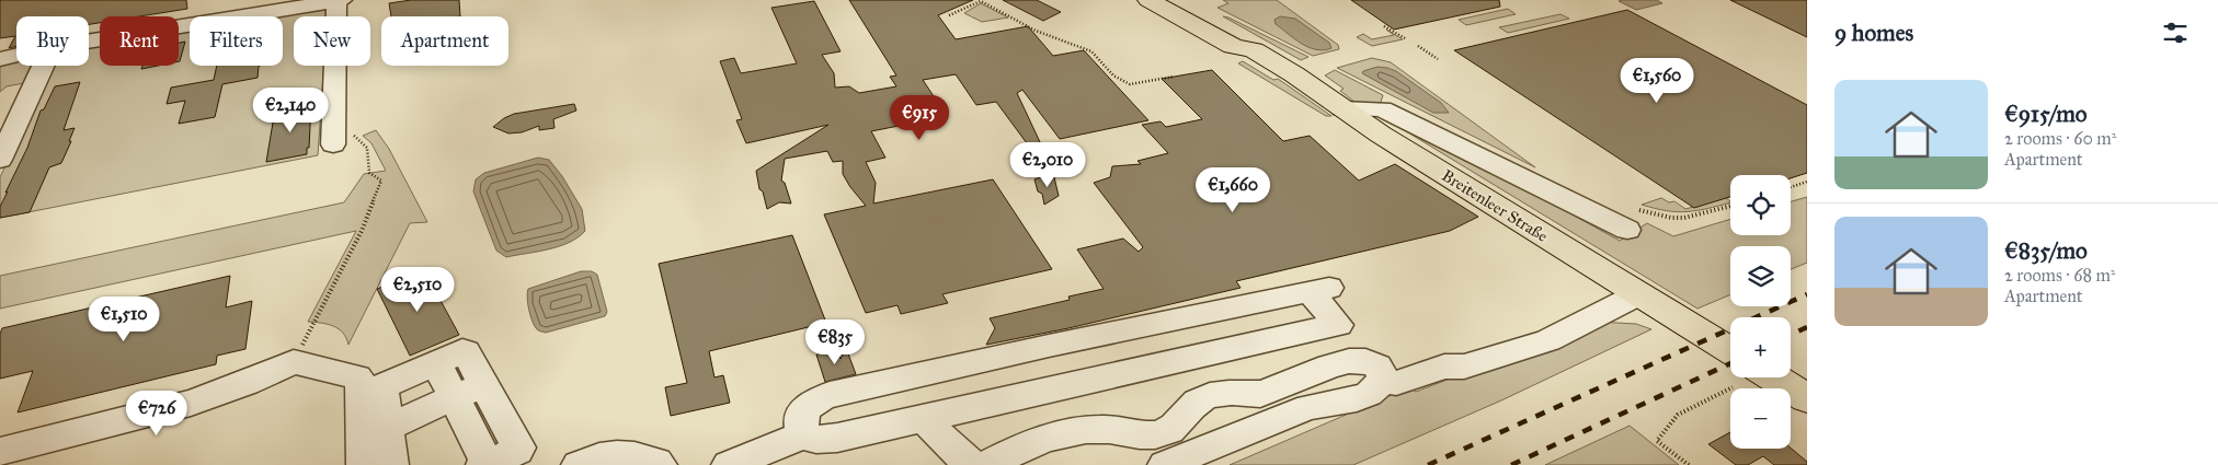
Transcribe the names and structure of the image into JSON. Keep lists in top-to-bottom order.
{
  "streets": {
    "main road": ["Breitenleer Straße"]
  },
  "page": {
    "heading": "9 homes",
    "chip": [
      "Buy",
      "Rent",
      "Filters",
      "New",
      "Apartment"
    ],
    "price": [
      "€1,560",
      "€2,140",
      "€915",
      "€2,010",
      "€1,660",
      "€2,510",
      "€1,510",
      "€835",
      "€726"
    ],
    "list": [
      {
        "name": "€915/mo",
        "note": "2 rooms · 60 m² · Apartment"
      },
      {
        "name": "€835/mo",
        "note": "2 rooms · 68 m² · Apartment"
      }
    ],
    "map_buttons": ["+", "−"]
  }
}
